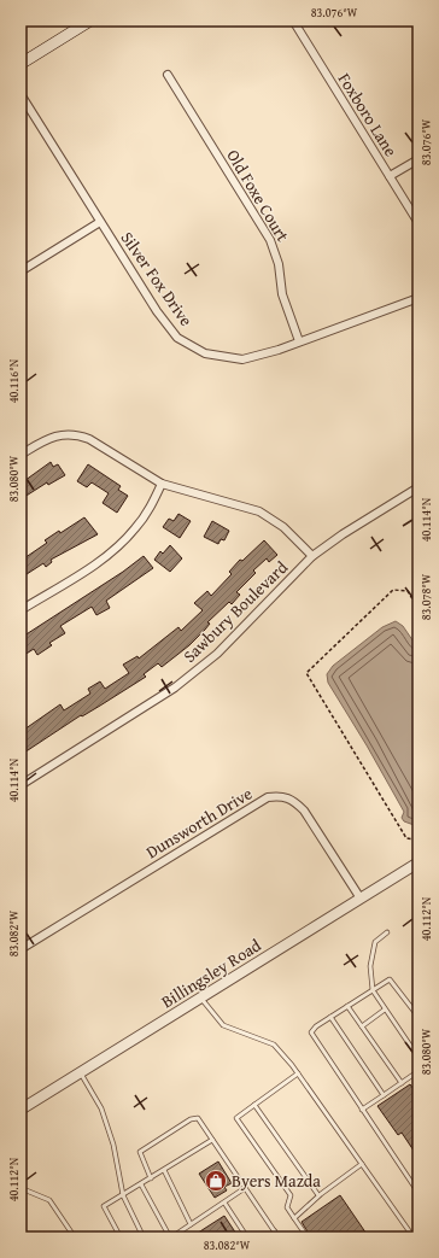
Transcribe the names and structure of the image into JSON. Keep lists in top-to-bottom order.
{
  "streets": {
    "street": [
      "Foxboro Lane",
      "Old Foxe Court",
      "Silver Fox Drive",
      "Sawbury Boulevard",
      "Dunsworth Drive",
      "Billingsley Road"
    ]
  },
  "crossings": [
    ["Old Foxe Court", "Silver Fox Drive"],
    ["Dunsworth Drive", "Billingsley Road"]
  ],
  "places": {
    "shop": ["Byers Mazda"]
  },
  "coordinates": [
    "83.076°W",
    "40.116°N",
    "83.080°W",
    "40.114°N",
    "83.078°W",
    "40.112°N",
    "83.082°W"
  ]
}
